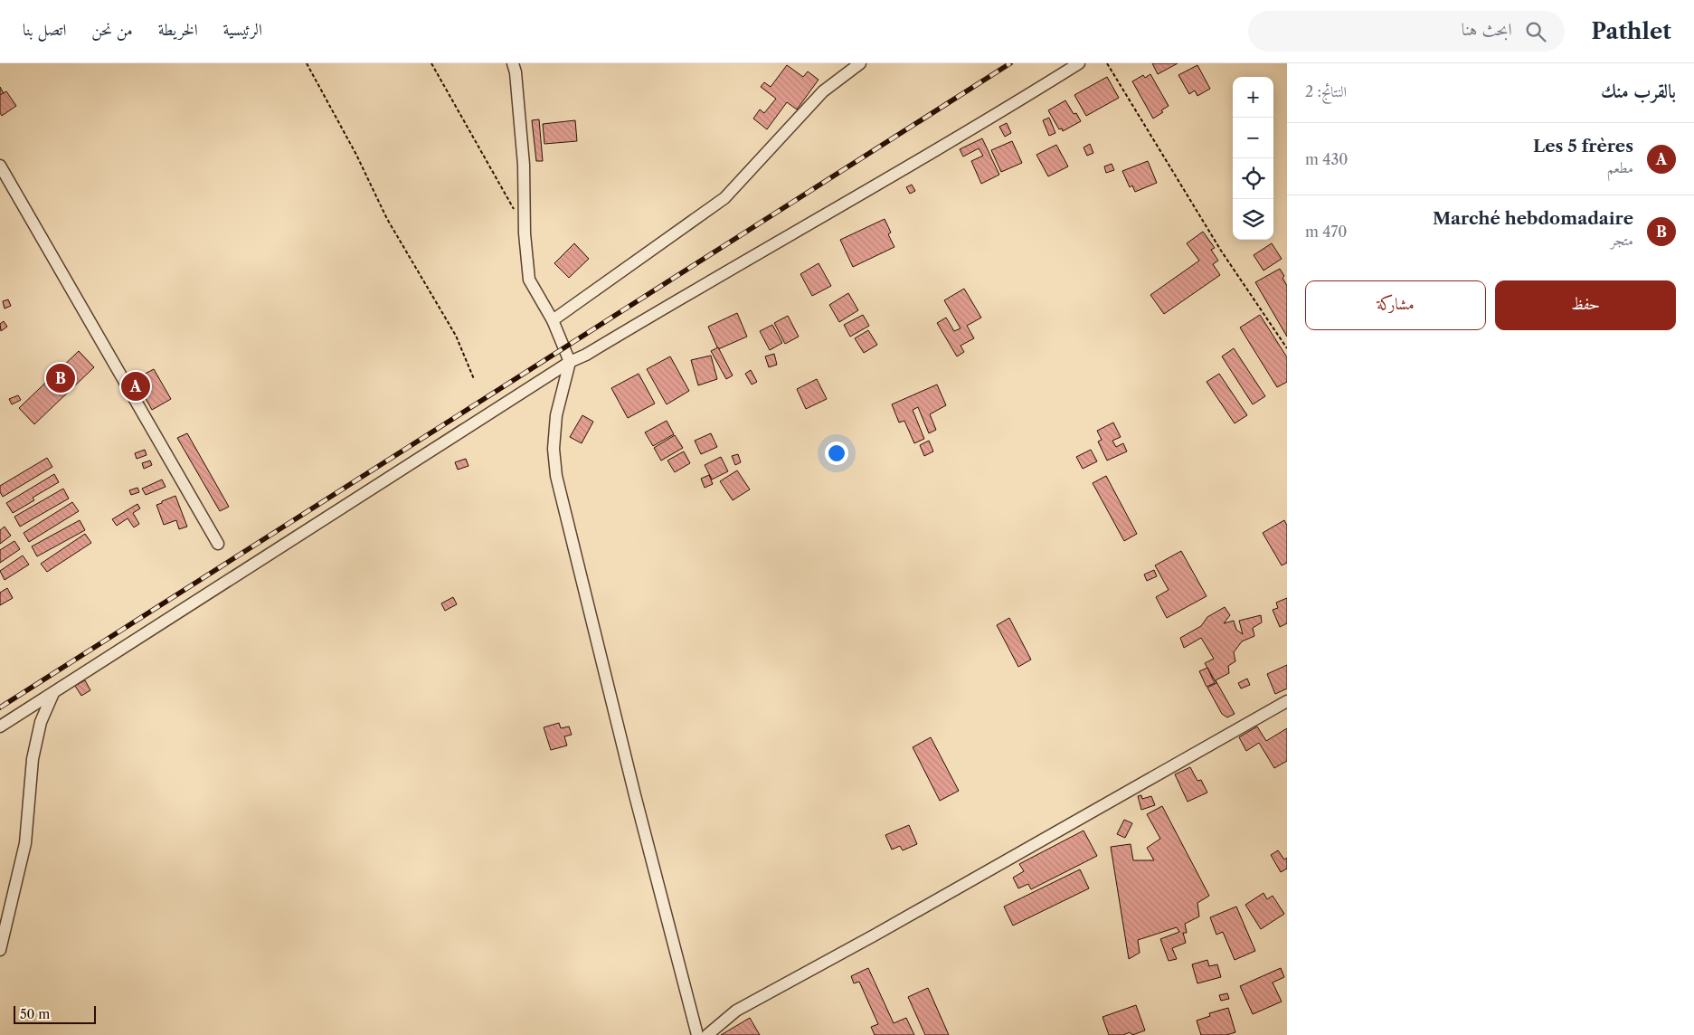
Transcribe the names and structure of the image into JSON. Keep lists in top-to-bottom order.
{
  "scale_bar": "50 m",
  "page": {
    "header": "Pathlet",
    "search": "ابحث هنا",
    "nav": [
      "الرئيسية",
      "الخريطة",
      "من نحن",
      "اتصل بنا"
    ],
    "heading": ["بالقرب منك", "النتائج: 2"],
    "map_buttons": ["+", "−"],
    "list": [
      {
        "mark": "A",
        "name": "Les 5 frères",
        "note": "مطعم",
        "value": "430 m"
      },
      {
        "mark": "B",
        "name": "Marché hebdomadaire",
        "note": "متجر",
        "value": "470 m"
      }
    ],
    "buttons": ["حفظ", "مشاركة"],
    "pins": ["B", "A"],
    "scale": "50 m"
  }
}
